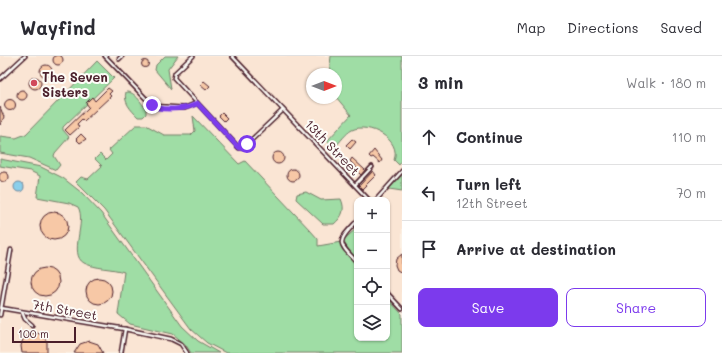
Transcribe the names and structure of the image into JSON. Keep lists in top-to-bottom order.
{
  "streets": {
    "lane": ["13th Street", "7th Street"]
  },
  "places": ["The Seven Sisters"],
  "scale_bar": "100 m",
  "north": "right",
  "page": {
    "header": "Wayfind",
    "nav": ["Map", "Directions", "Saved"],
    "heading": ["3 min", "Walk · 180 m"],
    "list": [
      ["Continue", "110 m"],
      ["Turn left", "12th Street", "70 m"],
      "Arrive at destination"
    ],
    "map_buttons": ["+", "−"],
    "buttons": ["Save", "Share"],
    "scale": "100 m"
  }
}
